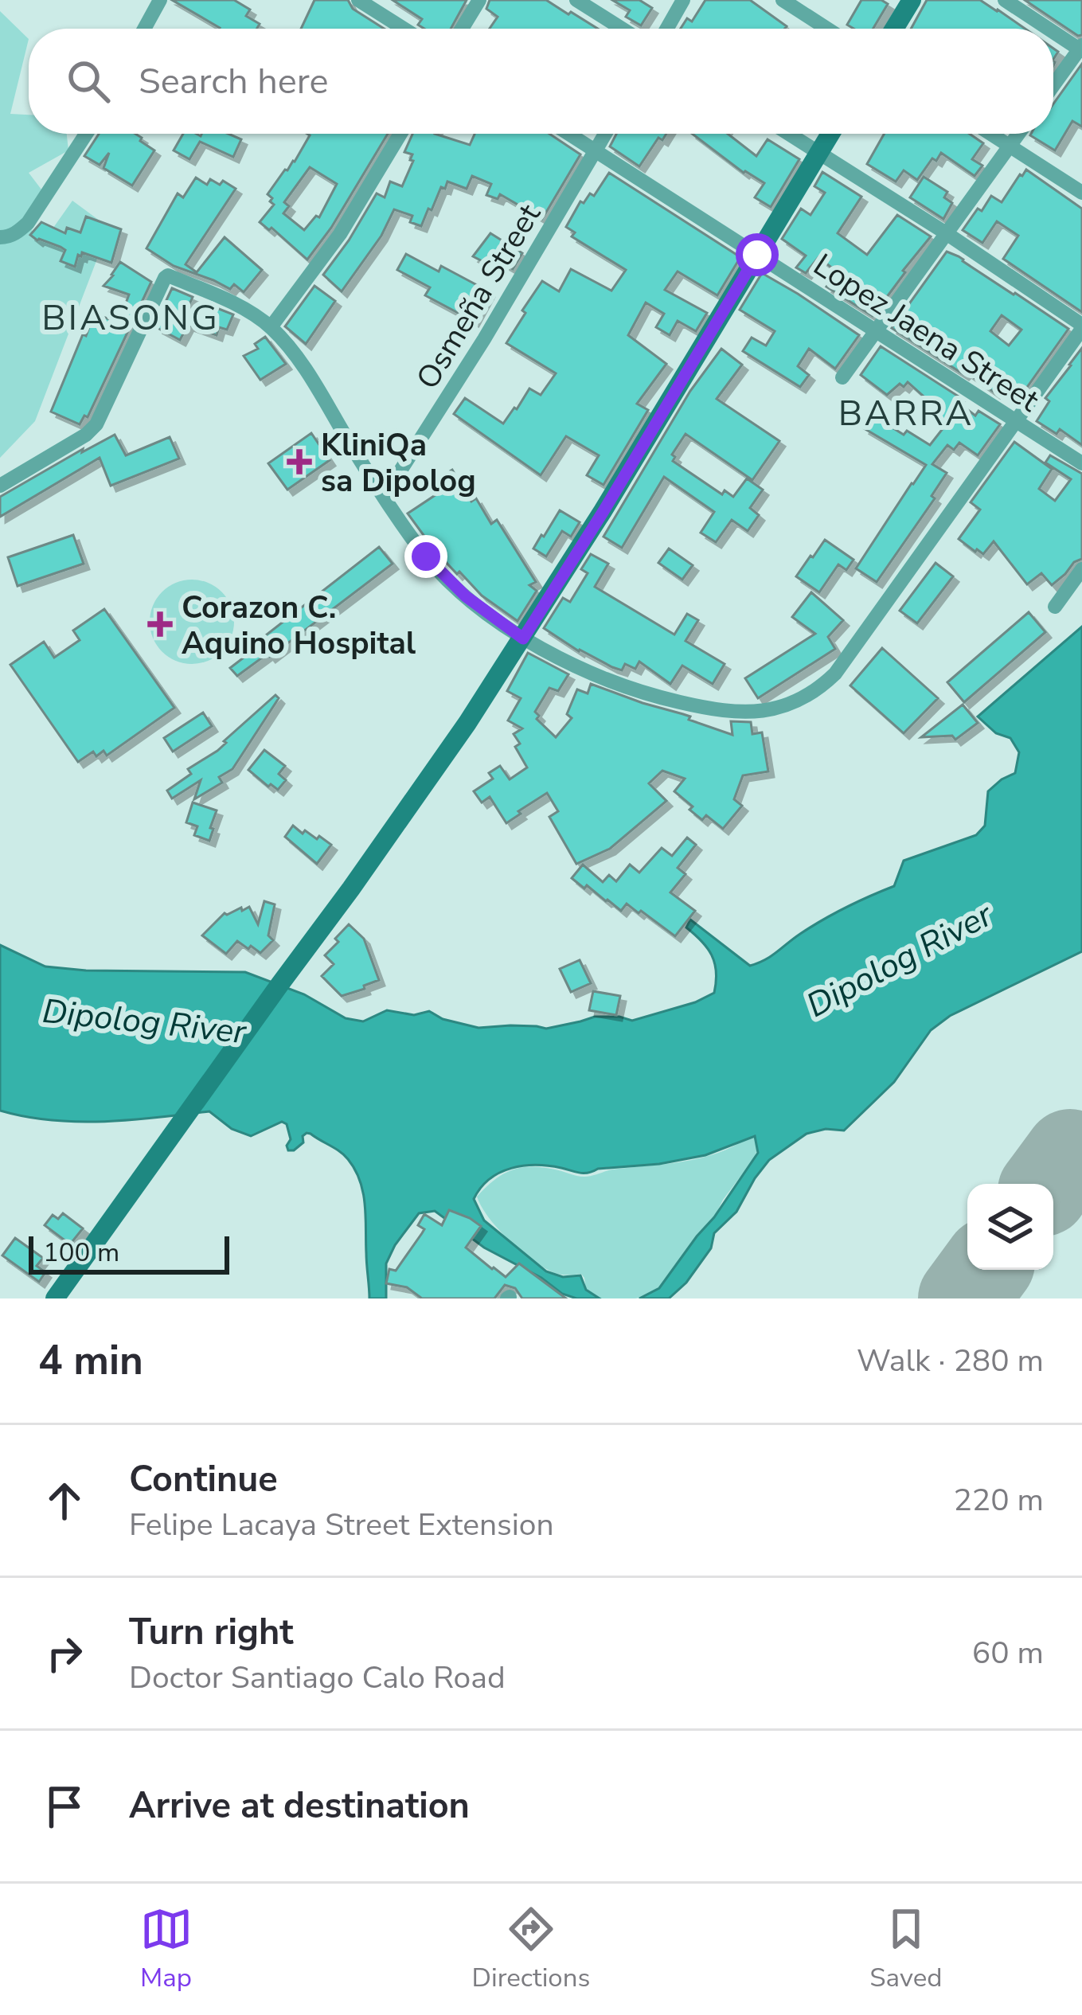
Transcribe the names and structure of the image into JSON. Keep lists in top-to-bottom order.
{
  "streets": {
    "street": ["Osmeña Street", "Lopez Jaena Street"]
  },
  "crossings": [
    ["Osmeña Street", "Lopez Jaena Street"]
  ],
  "districts": ["BIASONG", "BARRA"],
  "water": ["Dipolog River"],
  "places": {
    "health": ["KliniQa sa Dipolog", "Corazon C. Aquino Hospital"]
  },
  "scale_bar": "100 m",
  "page": {
    "search": "Search here",
    "scale": "100 m",
    "heading": ["4 min", "Walk · 280 m"],
    "list": [
      ["Continue", "Felipe Lacaya Street Extension", "220 m"],
      ["Turn right", "Doctor Santiago Calo Road", "60 m"],
      "Arrive at destination"
    ],
    "nav": ["Map", "Directions", "Saved"]
  }
}
